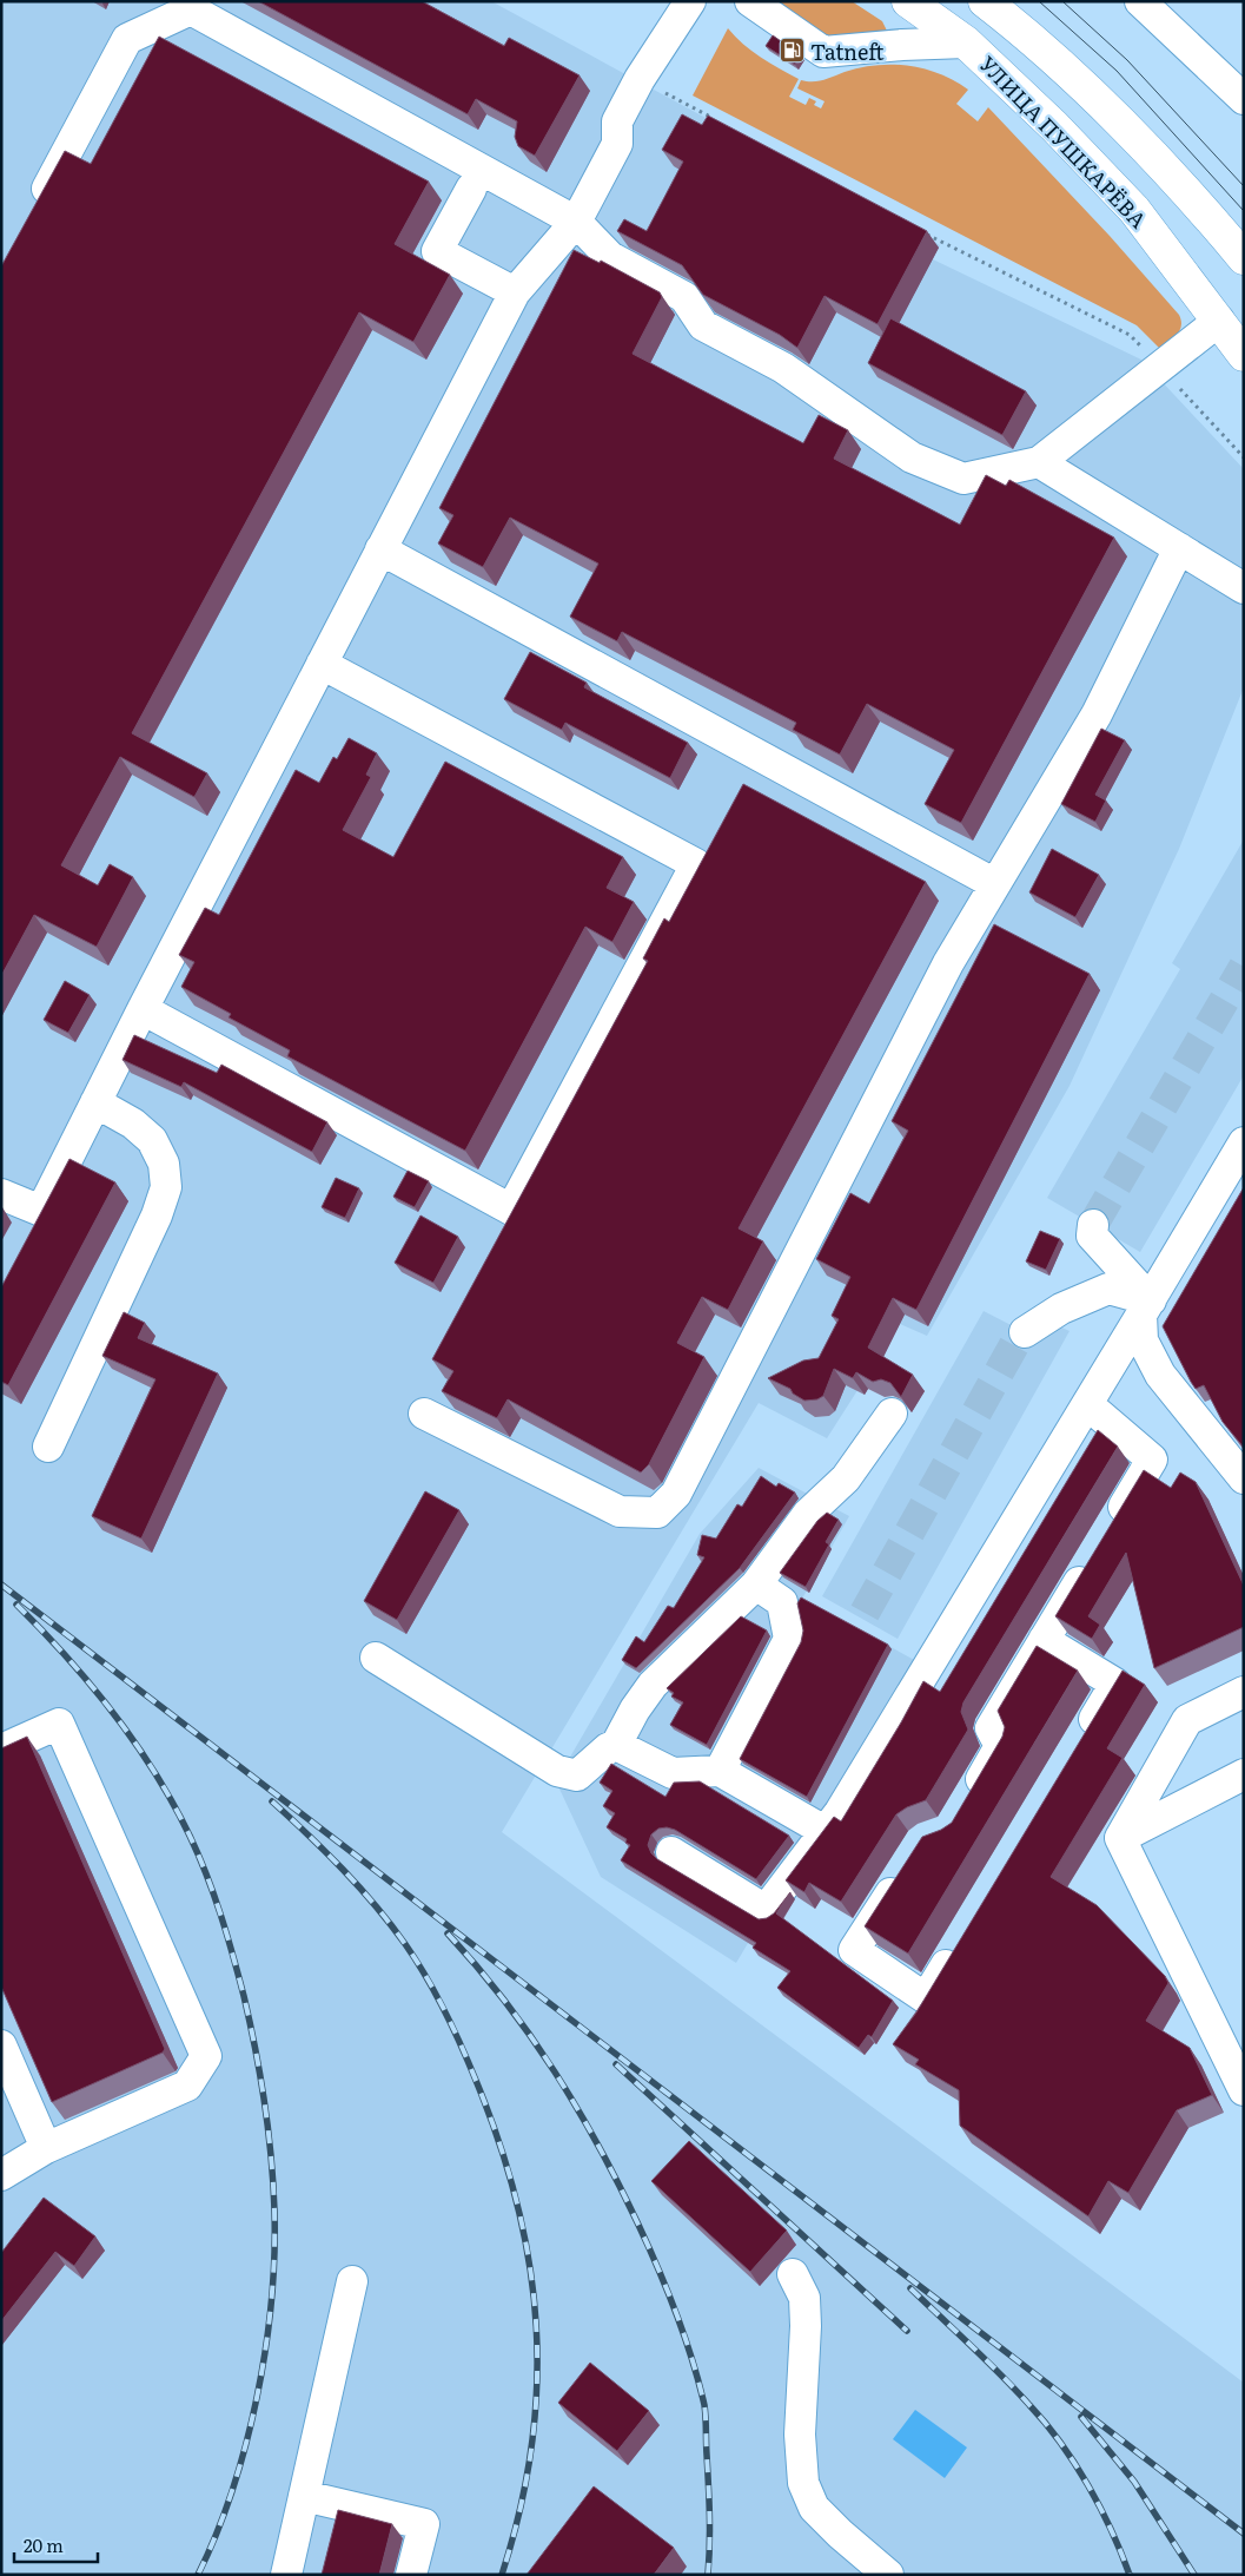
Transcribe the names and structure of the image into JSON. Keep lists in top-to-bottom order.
{
  "streets": {
    "main road": ["УЛИЦА ПУШКАРЁВА"]
  },
  "places": {
    "fuel station": ["Tatneft"]
  },
  "scale_bar": "20 m"
}
